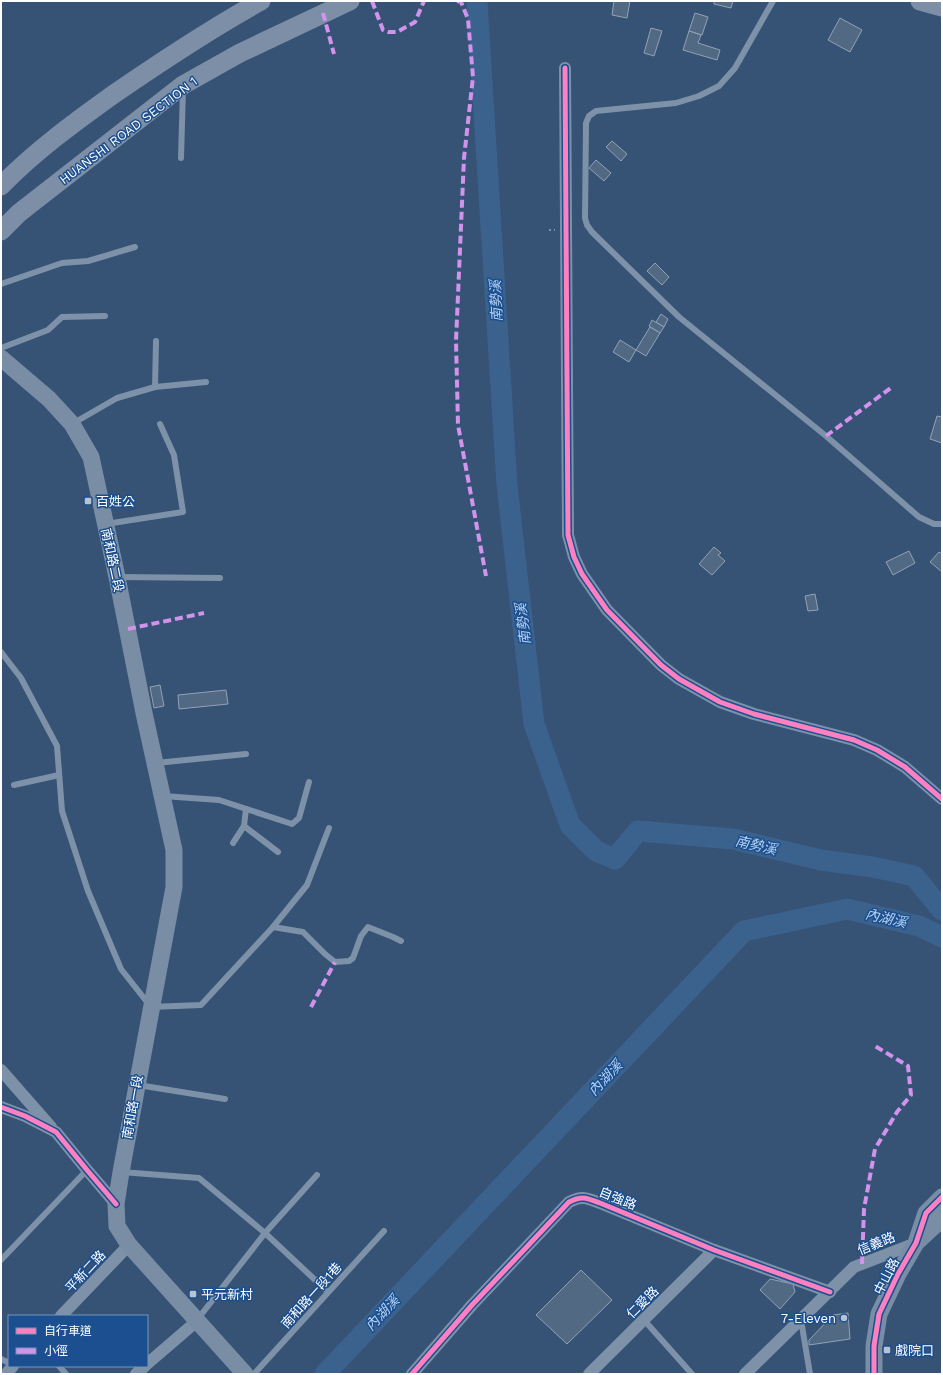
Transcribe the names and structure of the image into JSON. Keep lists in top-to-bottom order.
{
  "streets": {
    "main road": [
      "HUANSHI ROAD SECTION 1",
      "南和路二段",
      "南和路一段",
      "中山路"
    ],
    "street": [
      "自強路",
      "信義路",
      "平新二路",
      "仁愛路"
    ],
    "lane": ["南和路一段1巷"]
  },
  "crossings": [
    ["南和路二段", "南和路一段"],
    ["南和路一段", "平新二路"],
    ["自強路", "信義路"],
    ["自強路", "仁愛路"],
    ["信義路", "中山路"]
  ],
  "water": ["南勢溪", "內湖溪"],
  "places": {
    "transit": ["百姓公", "平元新村", "戲院口"],
    "other": ["7-Eleven"]
  },
  "legend": ["自行車道", "小徑"]
}
